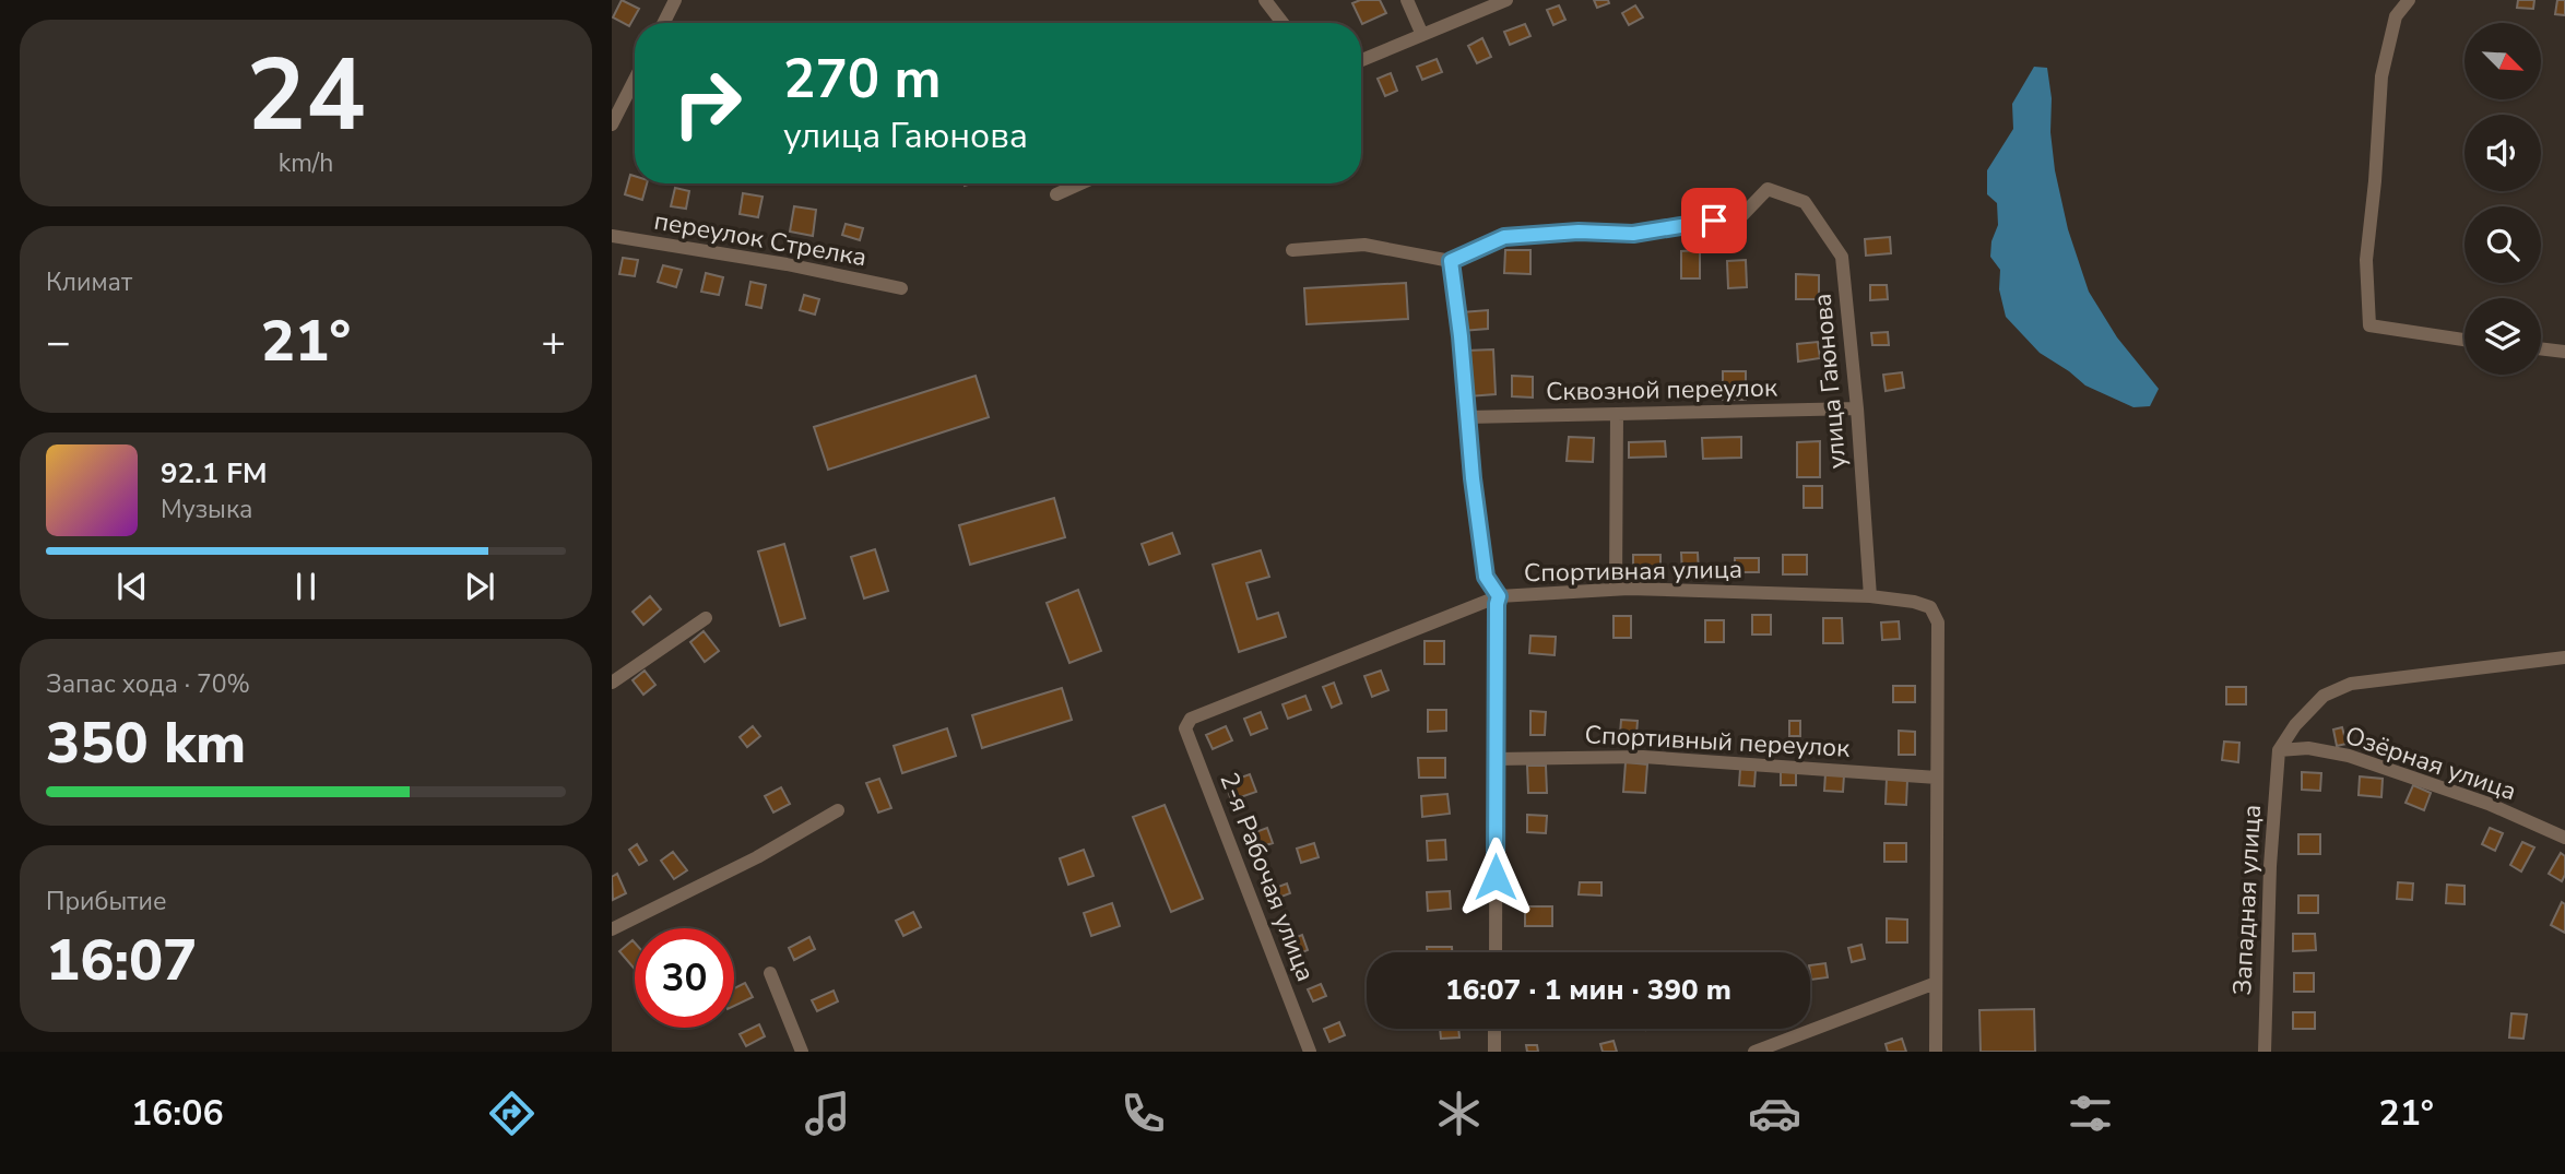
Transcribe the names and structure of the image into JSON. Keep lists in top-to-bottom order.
{
  "streets": {
    "street": [
      "переулок Стрелка",
      "улица Гаюнова",
      "Сквозной переулок",
      "Спортивная улица",
      "Спортивный переулок",
      "Озёрная улица",
      "2-я Рабочая улица",
      "Западная улица"
    ]
  },
  "crossings": [
    ["улица Гаюнова", "Сквозной переулок"],
    ["улица Гаюнова", "Спортивная улица"],
    ["Спортивная улица", "2-я Рабочая улица"],
    ["Озёрная улица", "Западная улица"]
  ],
  "north": "bottom right",
  "page": {
    "tile": [
      ["24", "km/h"],
      "Климат",
      ["Запас хода · 70%", "350 km"],
      ["Прибытие", "16:07"]
    ],
    "turn": ["270 m", "улица Гаюнова"],
    "heat": ["−", "21°", "+"],
    "song": ["92.1 FM", "Музыка"],
    "limit": "30",
    "trip": "16:07 · 1 мин · 390 m",
    "tabs": ["16:06", "21°"]
  }
}
